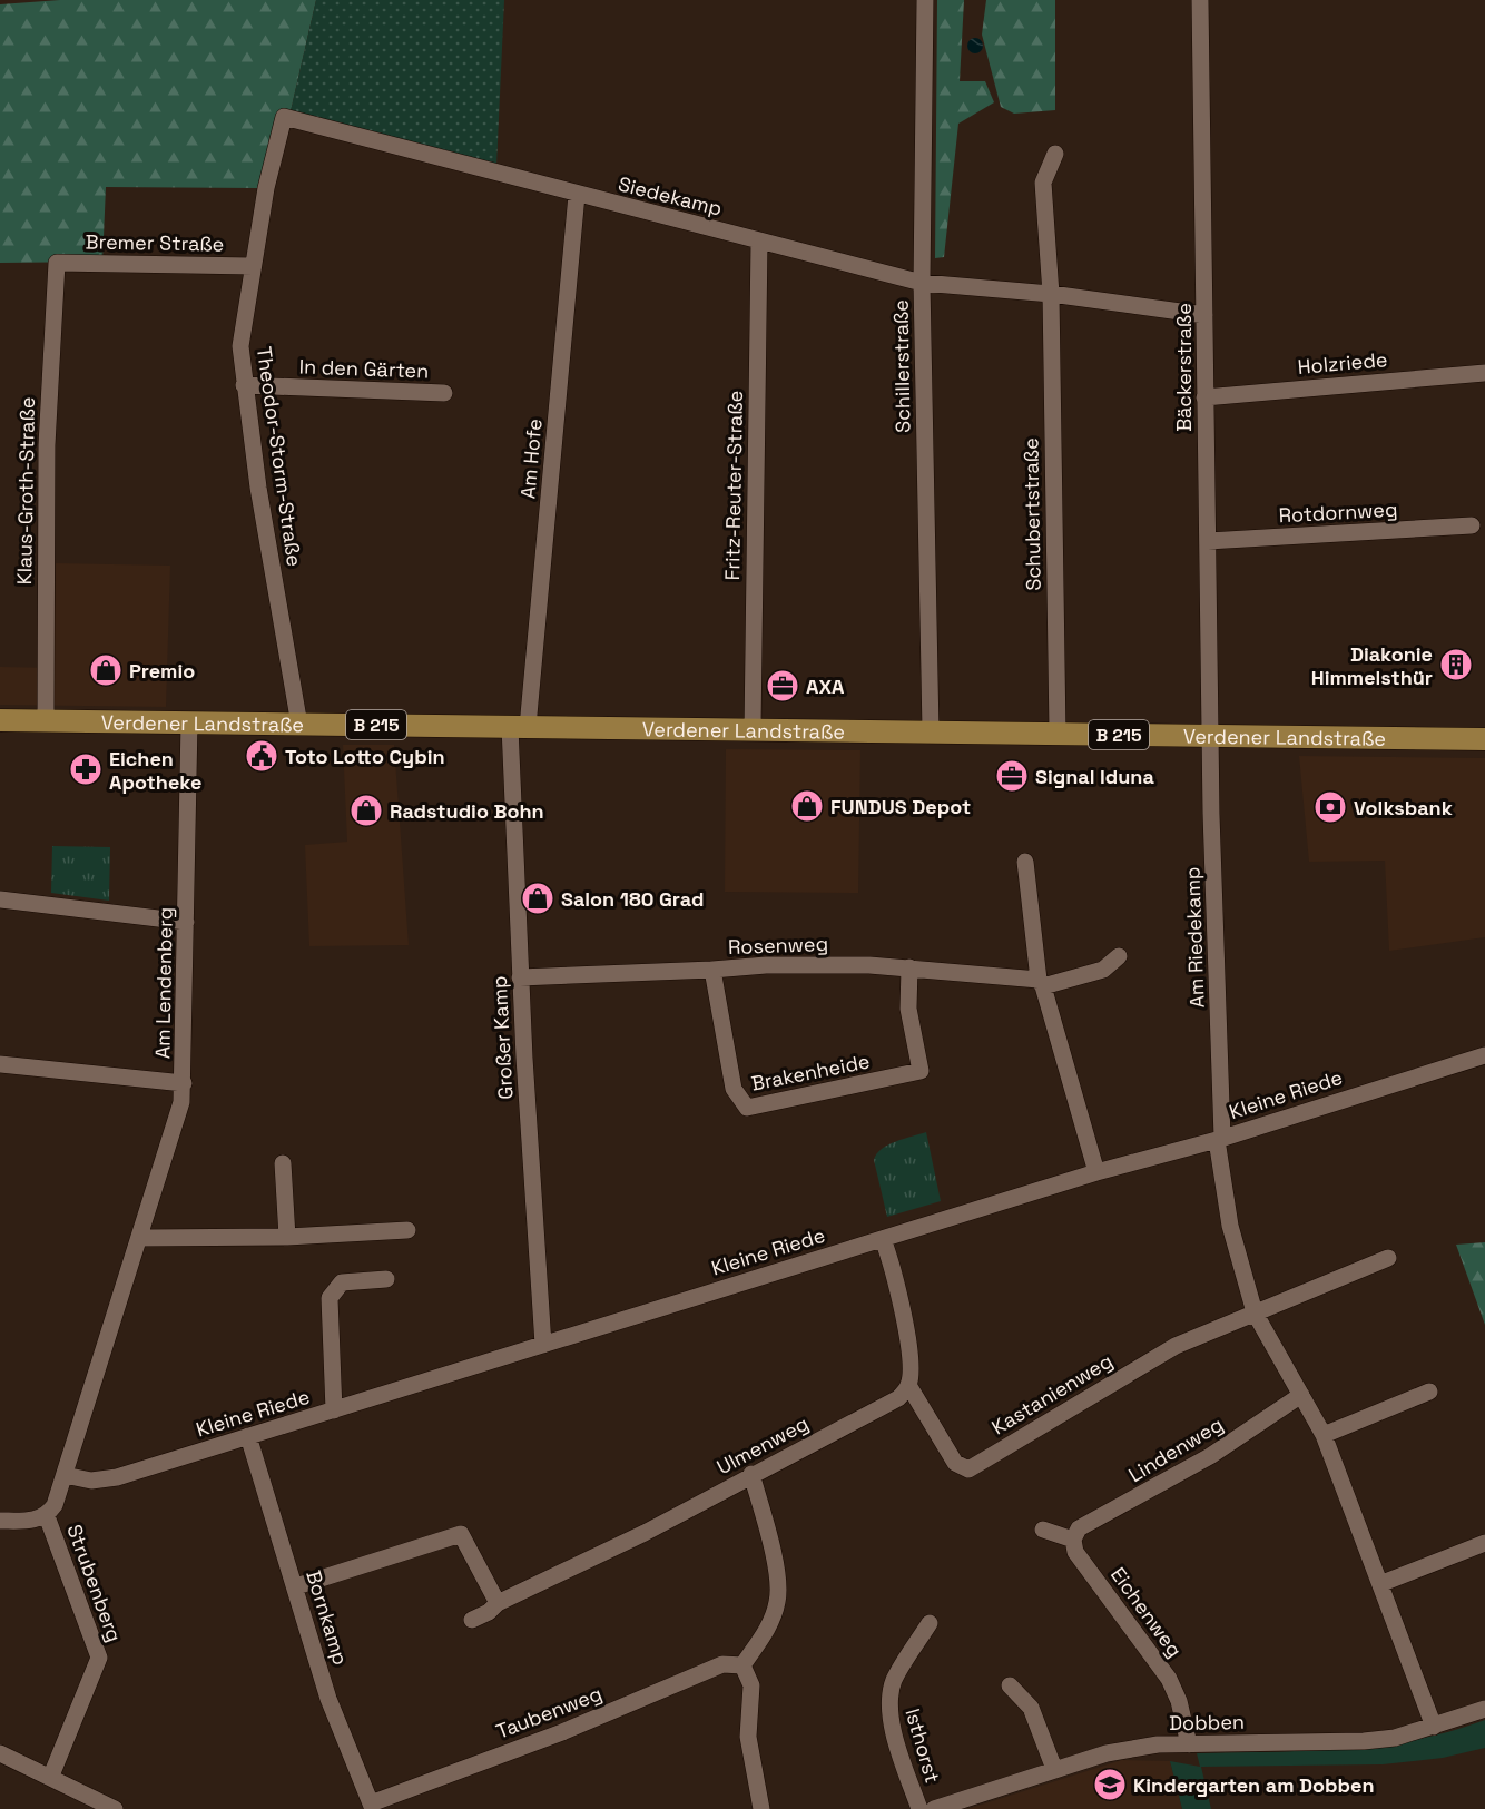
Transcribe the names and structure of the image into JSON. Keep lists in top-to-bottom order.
{
  "streets": {
    "main road": ["Verdener Landstraße", "B 215"],
    "street": [
      "Siedekamp",
      "Bremer Straße",
      "Holzriede",
      "Schillerstraße",
      "Bäckerstraße",
      "In den Gärten",
      "Theodor-Storm-Straße",
      "Am Hofe",
      "Fritz-Reuter-Straße",
      "Klaus-Groth-Straße",
      "Rotdornweg",
      "Schubertstraße",
      "Am Riedekamp",
      "Rosenweg",
      "Am Lendenberg",
      "Großer Kamp",
      "Brakenheide",
      "Kleine Riede",
      "Kastanienweg",
      "Ulmenweg",
      "Lindenweg",
      "Strubenberg",
      "Eichenweg",
      "Bornkamp",
      "Taubenweg",
      "Dobben",
      "Isthorst"
    ]
  },
  "crossings": [
    ["Siedekamp", "Schillerstraße"],
    ["Siedekamp", "Bäckerstraße"],
    ["Siedekamp", "Theodor-Storm-Straße"],
    ["Siedekamp", "Am Hofe"],
    ["Siedekamp", "Fritz-Reuter-Straße"],
    ["Siedekamp", "Schubertstraße"],
    ["Bremer Straße", "Theodor-Storm-Straße"],
    ["Bremer Straße", "Klaus-Groth-Straße"],
    ["Holzriede", "Bäckerstraße"],
    ["Schillerstraße", "Verdener Landstraße"],
    ["Bäckerstraße", "Rotdornweg"],
    ["Bäckerstraße", "Verdener Landstraße"],
    ["Bäckerstraße", "Am Riedekamp"],
    ["In den Gärten", "Theodor-Storm-Straße"],
    ["Theodor-Storm-Straße", "Verdener Landstraße"],
    ["Am Hofe", "Verdener Landstraße"],
    ["Am Hofe", "Großer Kamp"],
    ["Fritz-Reuter-Straße", "Verdener Landstraße"],
    ["Klaus-Groth-Straße", "Verdener Landstraße"],
    ["Schubertstraße", "Verdener Landstraße"],
    ["Verdener Landstraße", "Am Riedekamp"],
    ["Verdener Landstraße", "Am Lendenberg"],
    ["Verdener Landstraße", "Großer Kamp"],
    ["Am Riedekamp", "Kleine Riede"],
    ["Am Riedekamp", "Kastanienweg"],
    ["Am Riedekamp", "Lindenweg"],
    ["Am Riedekamp", "Dobben"],
    ["Rosenweg", "Großer Kamp"],
    ["Rosenweg", "Brakenheide"],
    ["Am Lendenberg", "Kleine Riede"],
    ["Am Lendenberg", "Strubenberg"],
    ["Großer Kamp", "Kleine Riede"],
    ["Kleine Riede", "Bornkamp"],
    ["Kastanienweg", "Ulmenweg"],
    ["Lindenweg", "Eichenweg"],
    ["Eichenweg", "Dobben"],
    ["Bornkamp", "Taubenweg"]
  ],
  "places": {
    "building": ["Diakonie Himmelsthür"],
    "shop": [
      "Premio",
      "FUNDUS Depot",
      "Radstudio Bohn",
      "Salon 180 Grad"
    ],
    "office": ["AXA", "Signal Iduna"],
    "public building": ["Toto Lotto Cybin"],
    "pharmacy": ["Eichen Apotheke"],
    "bank": ["Volksbank"],
    "school or university": ["Kindergarten am Dobben"]
  }
}
